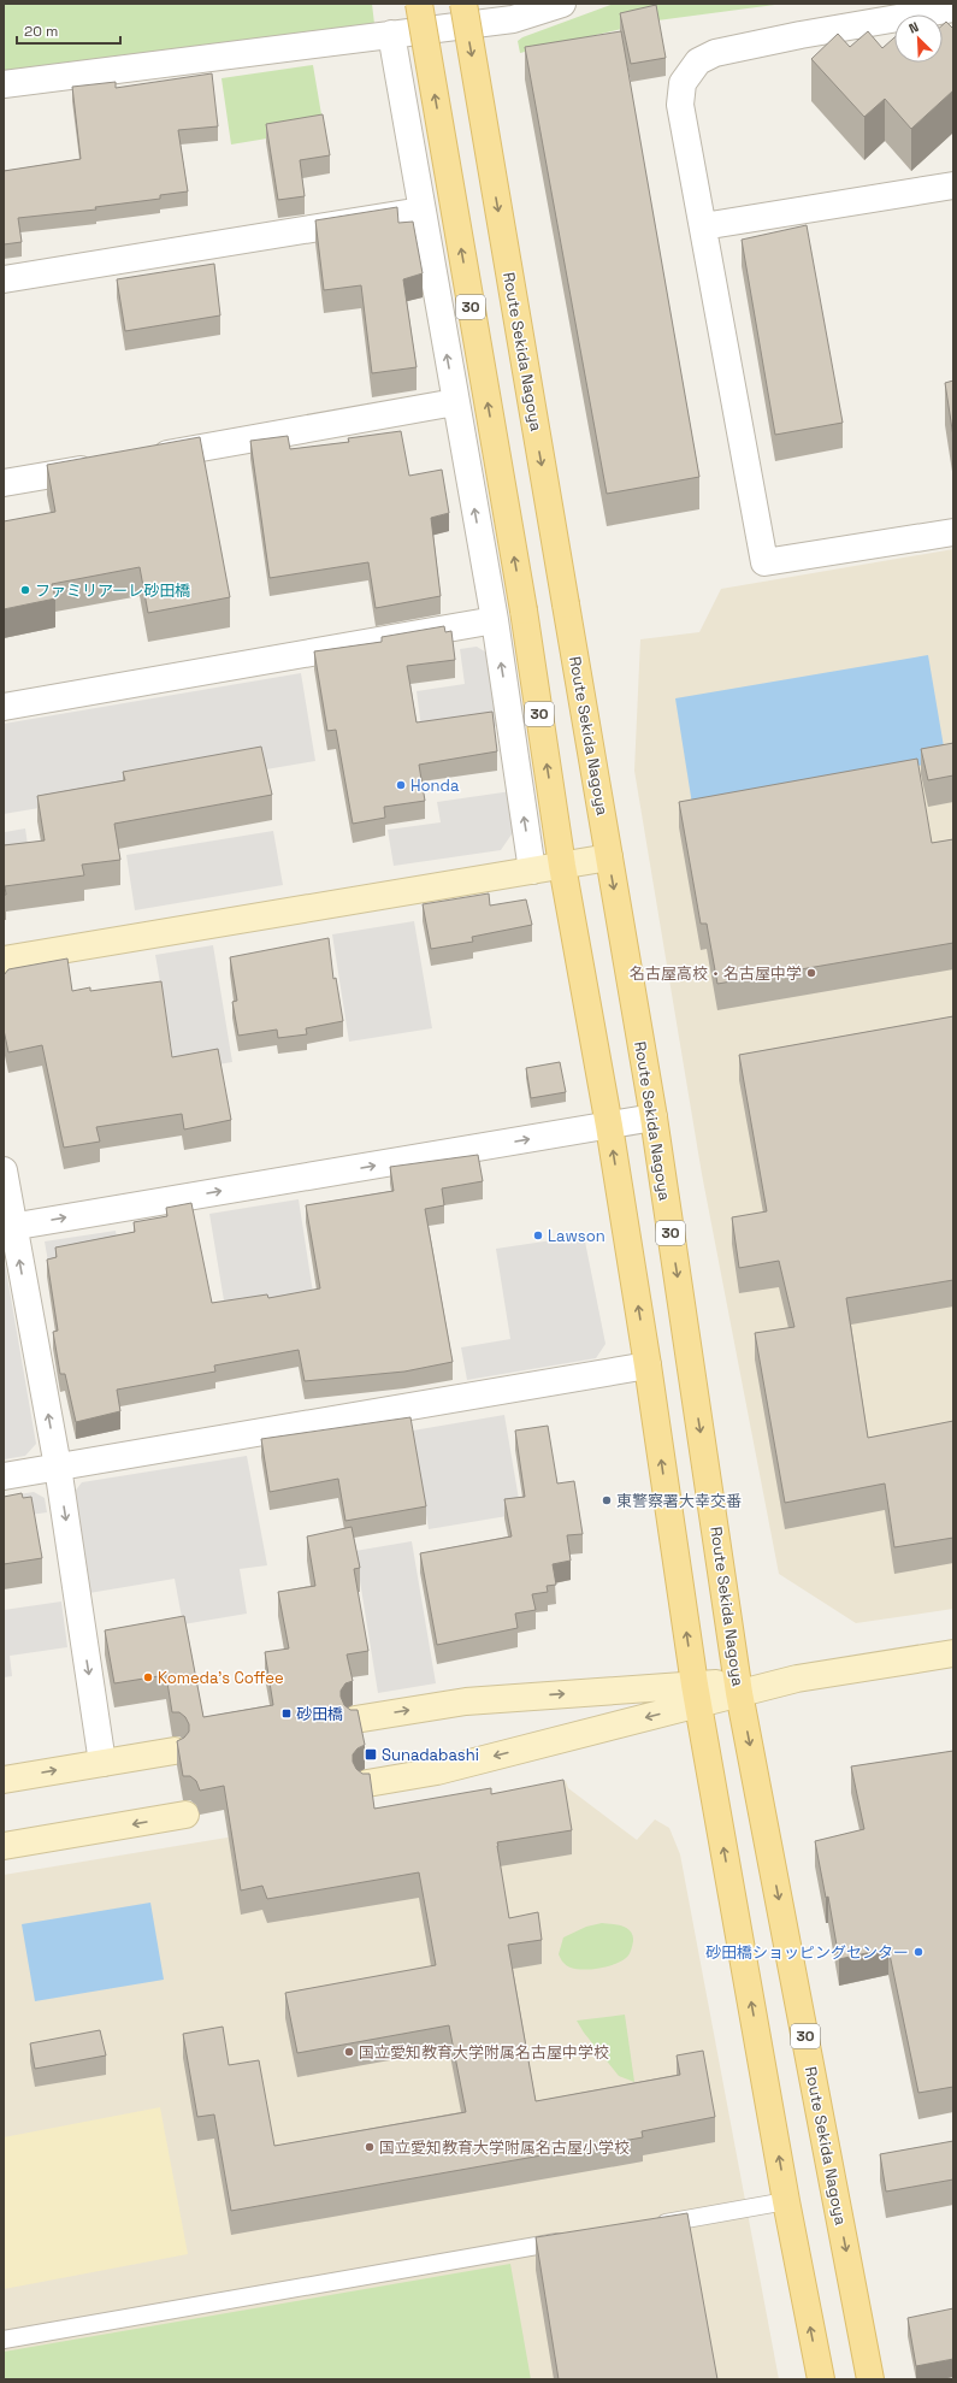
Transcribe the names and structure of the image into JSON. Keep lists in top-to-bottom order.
{
  "streets": {
    "main road": ["30", "Route Sekida Nagoya"]
  },
  "places": {
    "other": [
      "ファミリアーレ砂田橋",
      "Honda",
      "名古屋高校・名古屋中学",
      "Lawson",
      "東警察署大幸交番",
      "Komeda's Coffee",
      "砂田橋ショッピングセンター",
      "国立愛知教育大学附属名古屋中学校",
      "国立愛知教育大学附属名古屋小学校"
    ],
    "transit": ["砂田橋", "Sunadabashi"]
  },
  "scale_bar": "20 m",
  "north": "top left"
}
